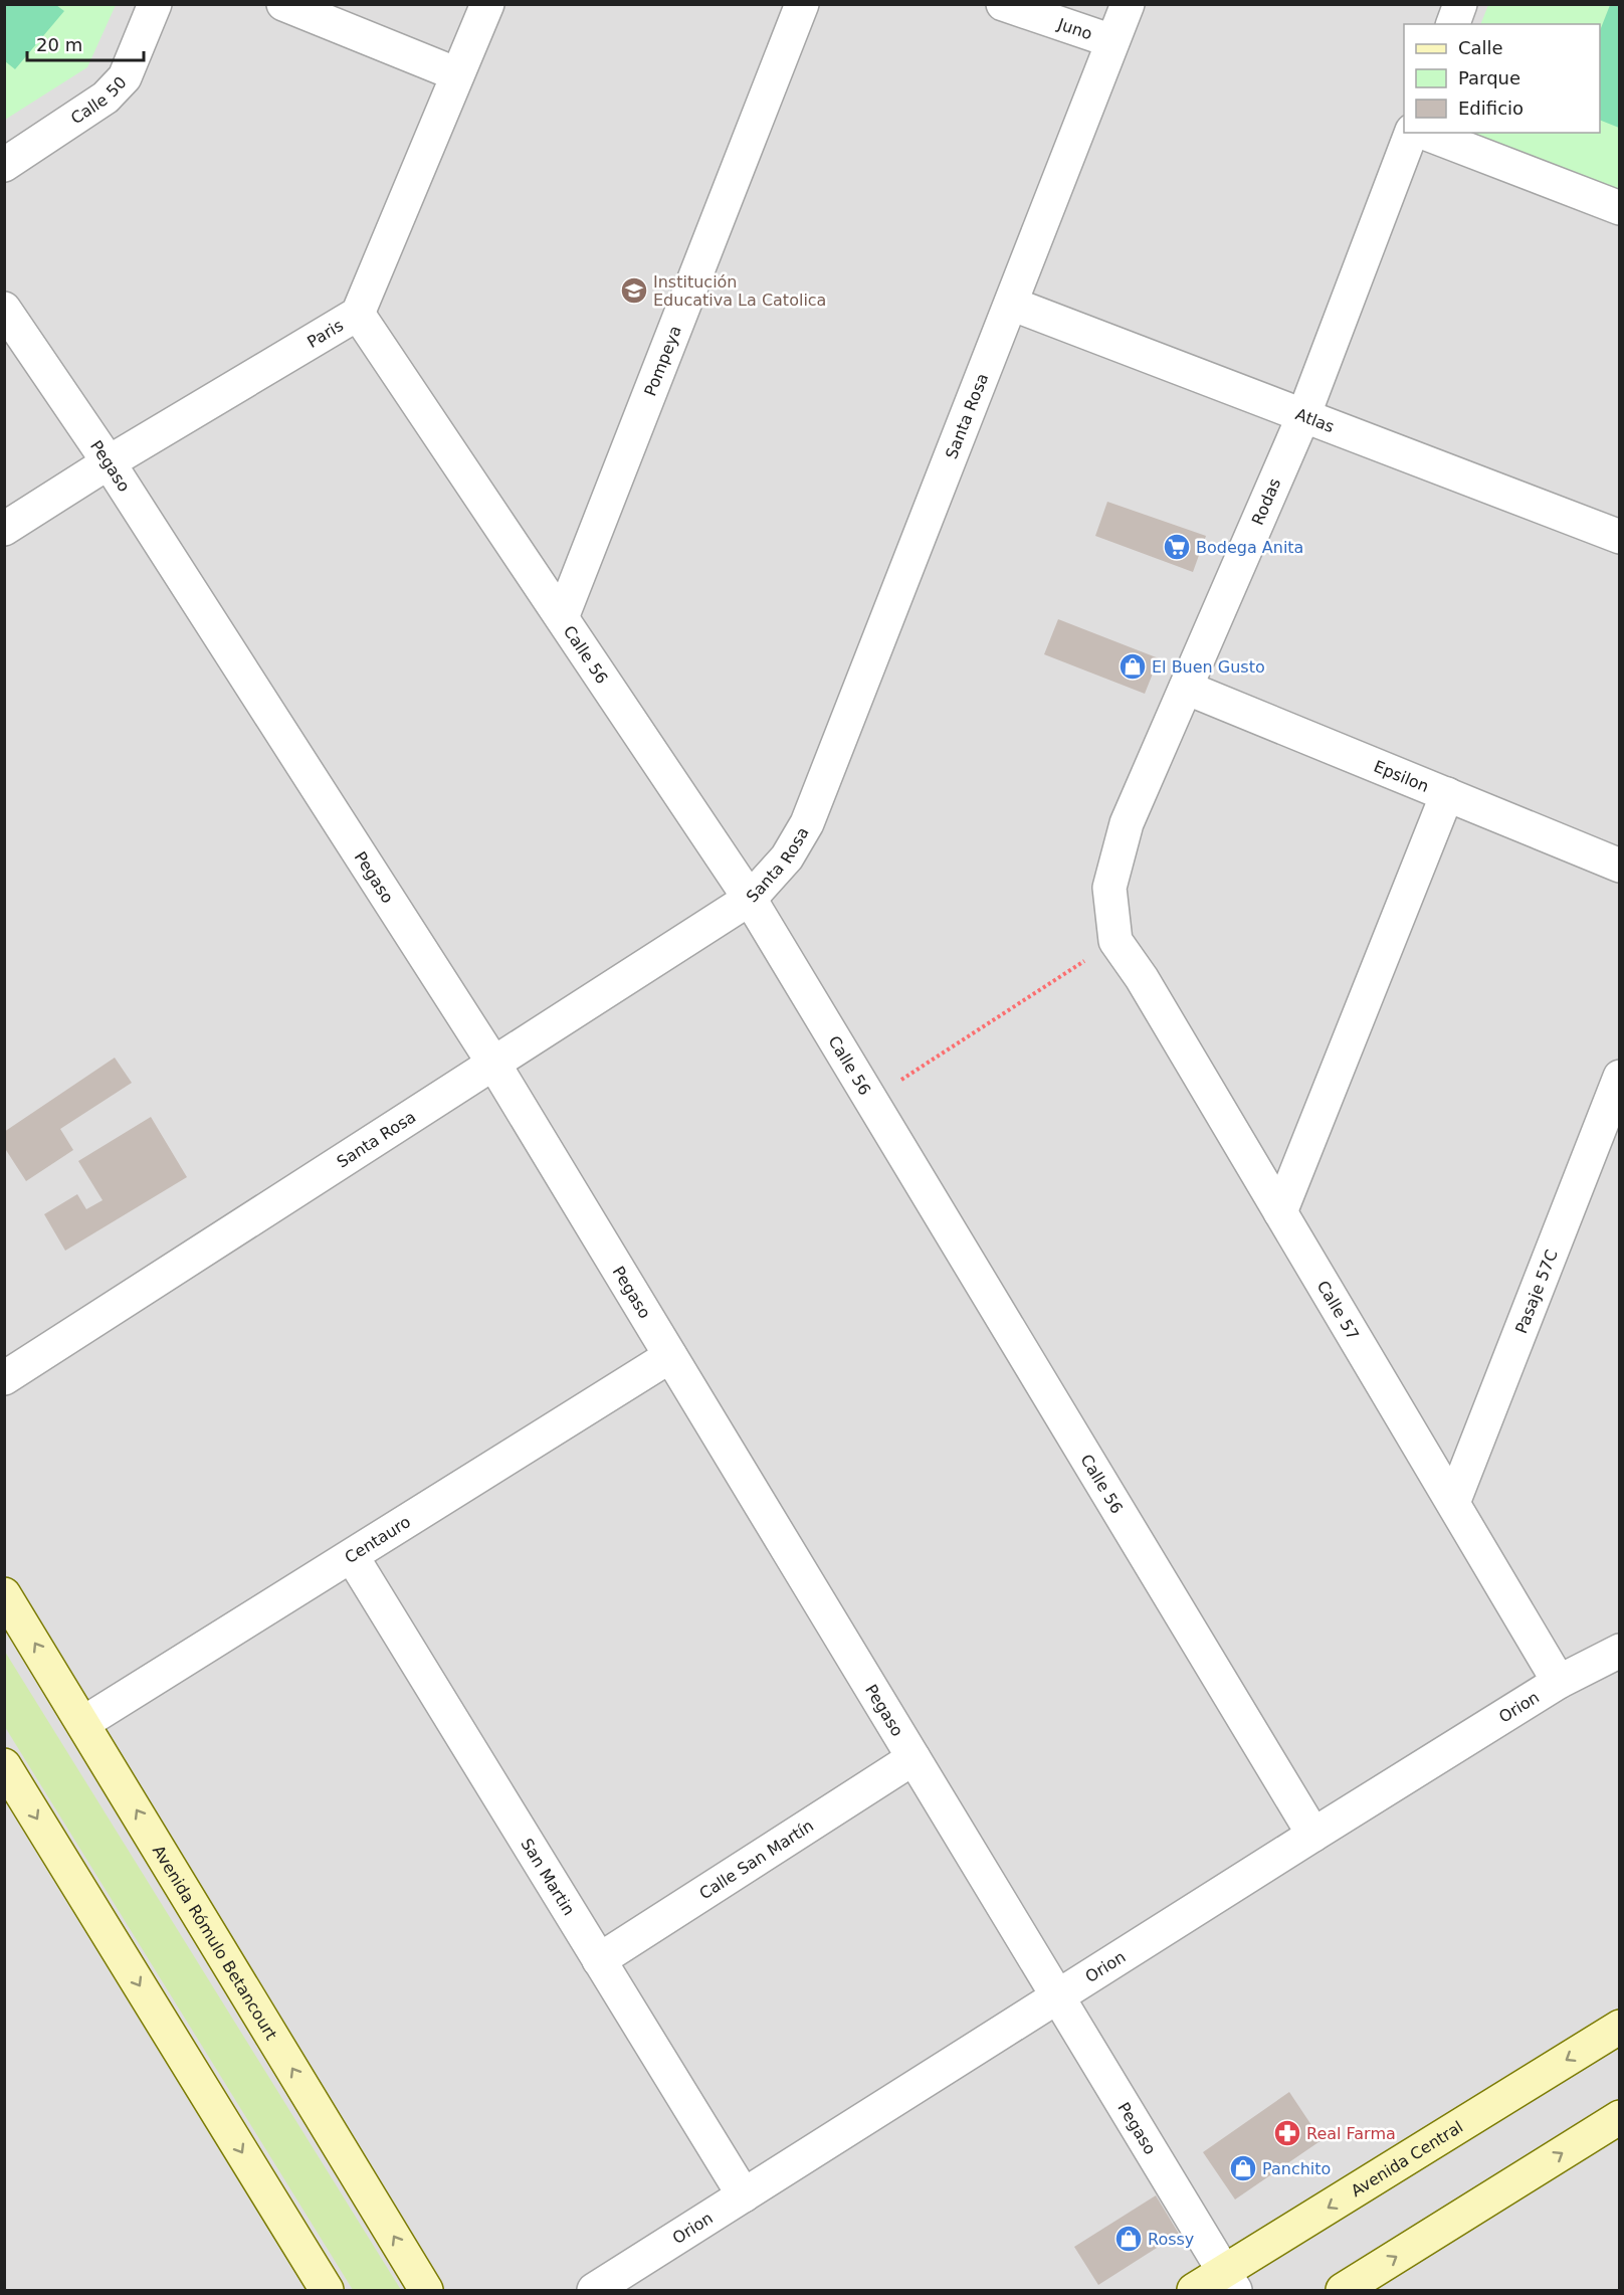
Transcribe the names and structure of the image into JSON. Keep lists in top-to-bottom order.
{
  "streets": {
    "street": [
      "Juno",
      "Calle 50",
      "Paris",
      "Pompeya",
      "Santa Rosa",
      "Atlas",
      "Pegaso",
      "Rodas",
      "Calle 56",
      "Epsilon",
      "Pasaje 57C",
      "Calle 57",
      "Centauro",
      "Orion",
      "Calle San Martín",
      "San Martin",
      "Avenida Rómulo Betancourt",
      "Avenida Central"
    ]
  },
  "crossings": [
    ["Juno", "Santa Rosa"],
    ["Paris", "Pegaso"],
    ["Paris", "Calle 56"],
    ["Pompeya", "Calle 56"],
    ["Santa Rosa", "Atlas"],
    ["Santa Rosa", "Pegaso"],
    ["Santa Rosa", "Calle 56"],
    ["Atlas", "Rodas"],
    ["Pegaso", "Centauro"],
    ["Pegaso", "Orion"],
    ["Pegaso", "Calle San Martín"],
    ["Pegaso", "Avenida Central"],
    ["Rodas", "Epsilon"],
    ["Rodas", "Calle 57"],
    ["Calle 56", "Orion"],
    ["Pasaje 57C", "Calle 57"],
    ["Calle 57", "Orion"],
    ["Centauro", "San Martin"],
    ["Centauro", "Avenida Rómulo Betancourt"],
    ["Orion", "San Martin"],
    ["Calle San Martín", "San Martin"]
  ],
  "places": {
    "school or university": ["Institución Educativa La Catolica"],
    "supermarket": ["Bodega Anita"],
    "shop": ["El Buen Gusto", "Panchito", "Rossy"],
    "pharmacy": ["Real Farma"]
  },
  "legend": ["Calle", "Parque", "Edificio"],
  "scale_bar": "20 m"
}
